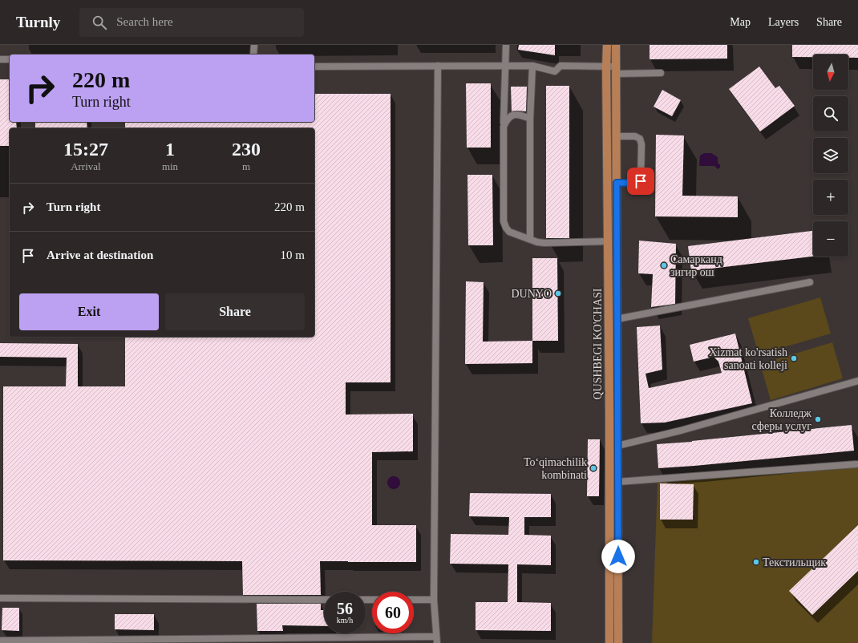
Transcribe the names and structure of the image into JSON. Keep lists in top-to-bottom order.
{
  "streets": {
    "main road": ["QUSHBEGI KO'CHASI"]
  },
  "places": [
    "Самарканд зигир ош",
    "DUNYO",
    "Xizmat ko'rsatish sanoati kolleji",
    "Колледж сферы услуг",
    "Toʻqimachilik kombinati",
    "Текстильщик"
  ],
  "north": "bottom",
  "page": {
    "header": "Turnly",
    "search": "Search here",
    "nav": ["Map", "Layers", "Share"],
    "map_buttons": ["+", "−"],
    "turn": ["220 m", "Turn right"],
    "eta": [
      "15:27",
      "Arrival",
      "1",
      "min",
      "230",
      "m"
    ],
    "list": [
      {
        "name": "Turn right",
        "value": "220 m"
      },
      {
        "name": "Arrive at destination",
        "value": "10 m"
      }
    ],
    "buttons": ["Exit", "Share"],
    "speed": "56 km/h",
    "limit": "60"
  }
}
